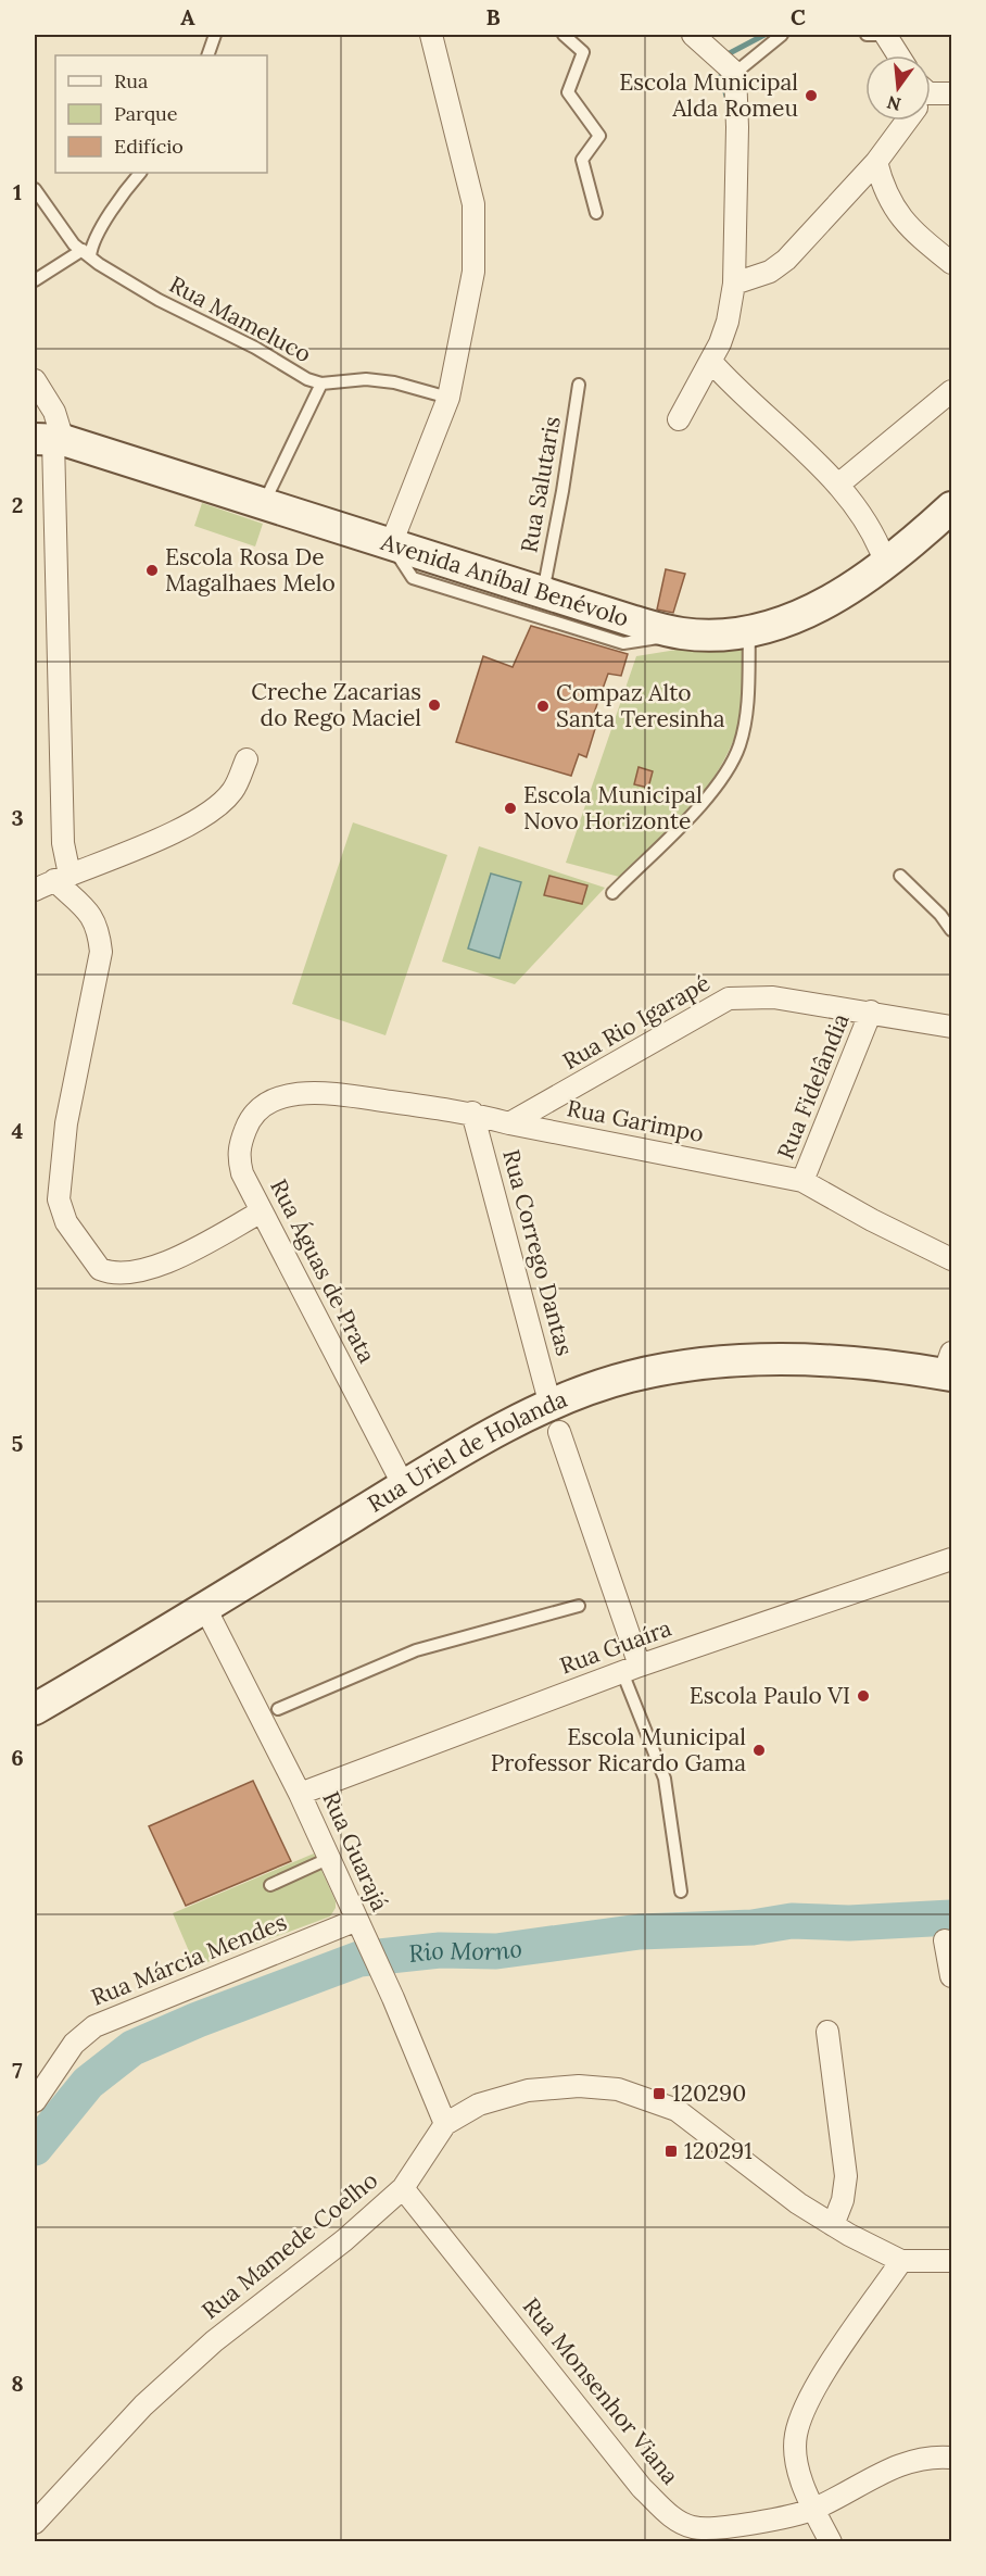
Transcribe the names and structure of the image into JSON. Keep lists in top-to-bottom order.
{
  "streets": {
    "main road": ["Avenida Aníbal Benévolo", "Rua Uriel de Holanda"],
    "street": [
      "Rua Rio Igarapé",
      "Rua Fidelândia",
      "Rua Garimpo",
      "Rua Corrego Dantas",
      "Rua Águas de Prata",
      "Rua Guaíra",
      "Rua Guarajá",
      "Rua Márcia Mendes",
      "Rua Mamede Coelho",
      "Rua Monsenhor Viana"
    ],
    "lane": ["Rua Mameluco", "Rua Salutaris"]
  },
  "crossings": [
    ["Rua Salutaris", "Avenida Aníbal Benévolo"],
    ["Rua Rio Igarapé", "Rua Fidelândia"],
    ["Rua Rio Igarapé", "Rua Garimpo"],
    ["Rua Fidelândia", "Rua Garimpo"],
    ["Rua Garimpo", "Rua Corrego Dantas"],
    ["Rua Garimpo", "Rua Águas de Prata"],
    ["Rua Corrego Dantas", "Rua Uriel de Holanda"],
    ["Rua Corrego Dantas", "Rua Guaíra"],
    ["Rua Águas de Prata", "Rua Uriel de Holanda"],
    ["Rua Uriel de Holanda", "Rua Guarajá"],
    ["Rua Guaíra", "Rua Guarajá"],
    ["Rua Guarajá", "Rua Márcia Mendes"],
    ["Rua Guarajá", "Rua Mamede Coelho"],
    ["Rua Mamede Coelho", "Rua Monsenhor Viana"]
  ],
  "water": ["Rio Morno"],
  "places": {
    "other": [
      "Escola Municipal Alda Romeu",
      "Escola Rosa De Magalhaes Melo",
      "Creche Zacarias do Rego Maciel",
      "Compaz Alto Santa Teresinha",
      "Escola Municipal Novo Horizonte",
      "Escola Paulo VI",
      "Escola Municipal Professor Ricardo Gama"
    ],
    "transit": ["120290", "120291"]
  },
  "legend": ["Rua", "Parque", "Edifício"],
  "north": "bottom",
  "grid": {
    "columns": ["A", "B", "C"],
    "rows": [
      "1",
      "2",
      "3",
      "4",
      "5",
      "6",
      "7",
      "8"
    ]
  }
}
